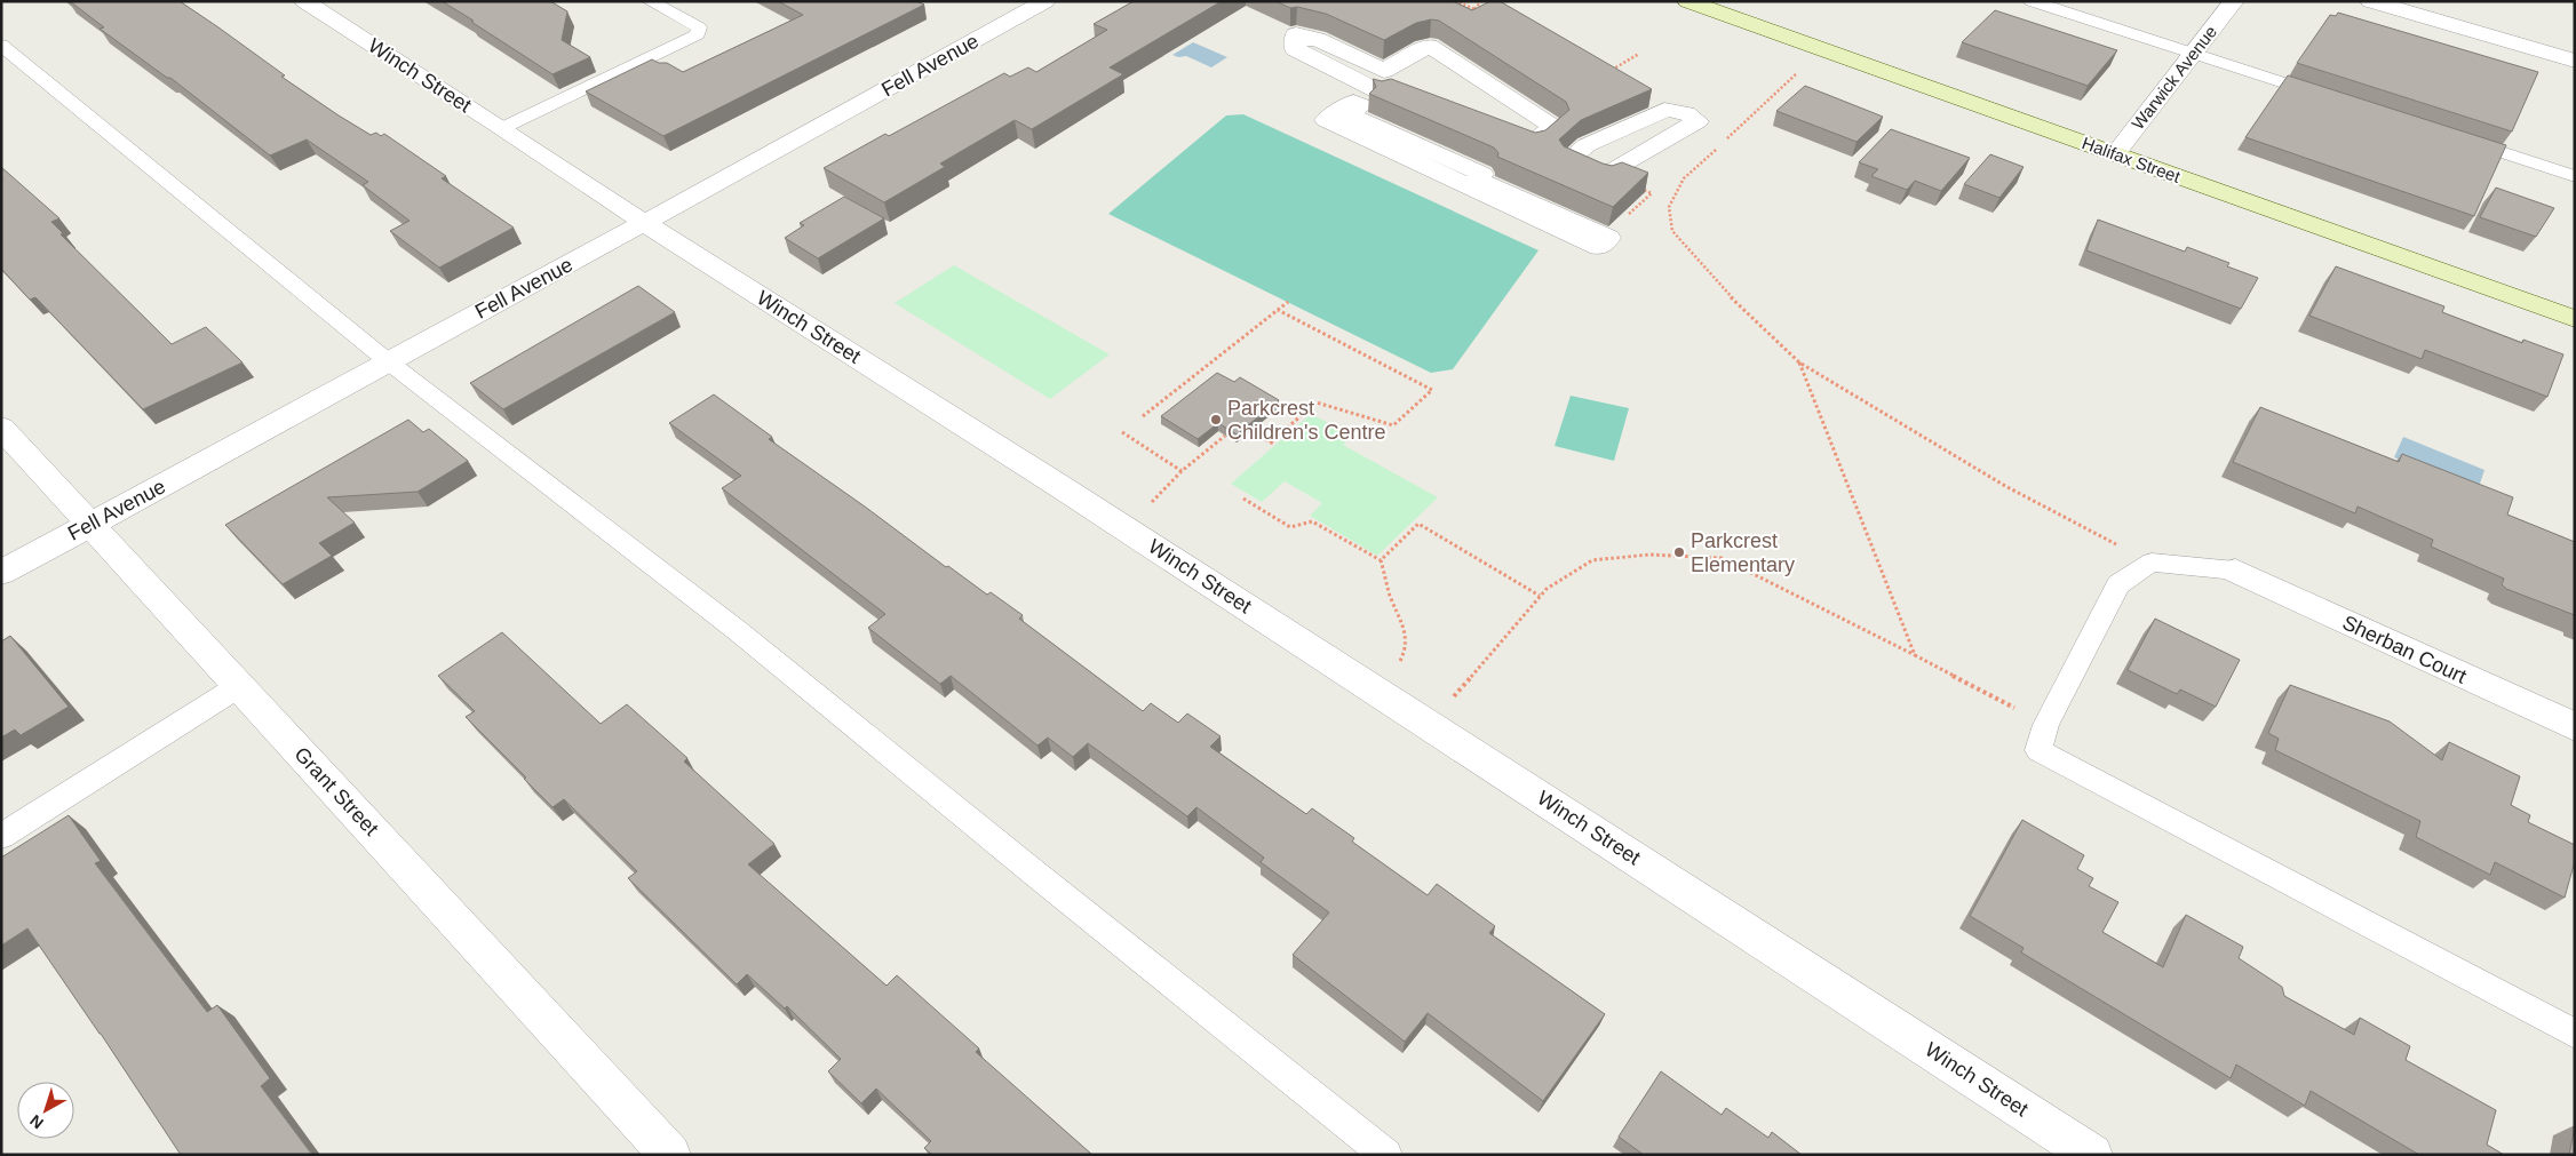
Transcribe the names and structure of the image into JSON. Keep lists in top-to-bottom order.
{
  "streets": {
    "street": [
      "Fell Avenue",
      "Winch Street",
      "Warwick Avenue",
      "Halifax Street",
      "Sherban Court",
      "Grant Street"
    ]
  },
  "crossings": [
    ["Fell Avenue", "Winch Street"],
    ["Fell Avenue", "Grant Street"],
    ["Warwick Avenue", "Halifax Street"]
  ],
  "places": ["Parkcrest Children's Centre", "Parkcrest Elementary"],
  "north": "bottom left"
}
